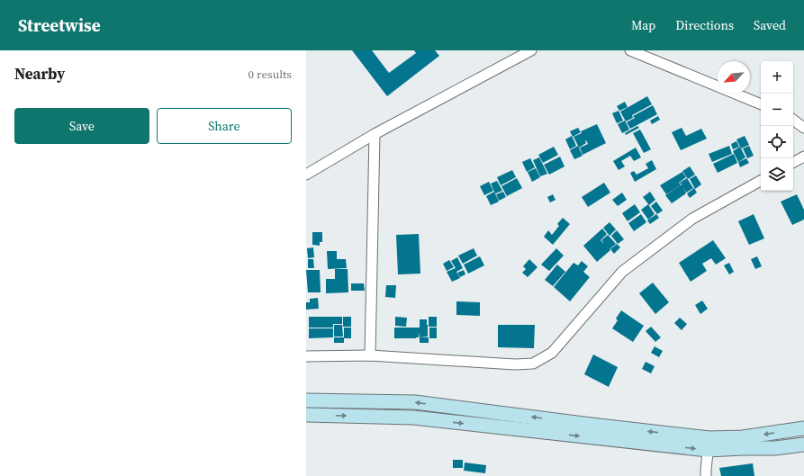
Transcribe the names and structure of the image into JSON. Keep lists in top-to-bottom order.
{
  "north": "bottom left",
  "page": {
    "header": "Streetwise",
    "nav": ["Map", "Directions", "Saved"],
    "heading": ["Nearby", "0 results"],
    "map_buttons": ["+", "−"],
    "buttons": ["Save", "Share"]
  }
}
